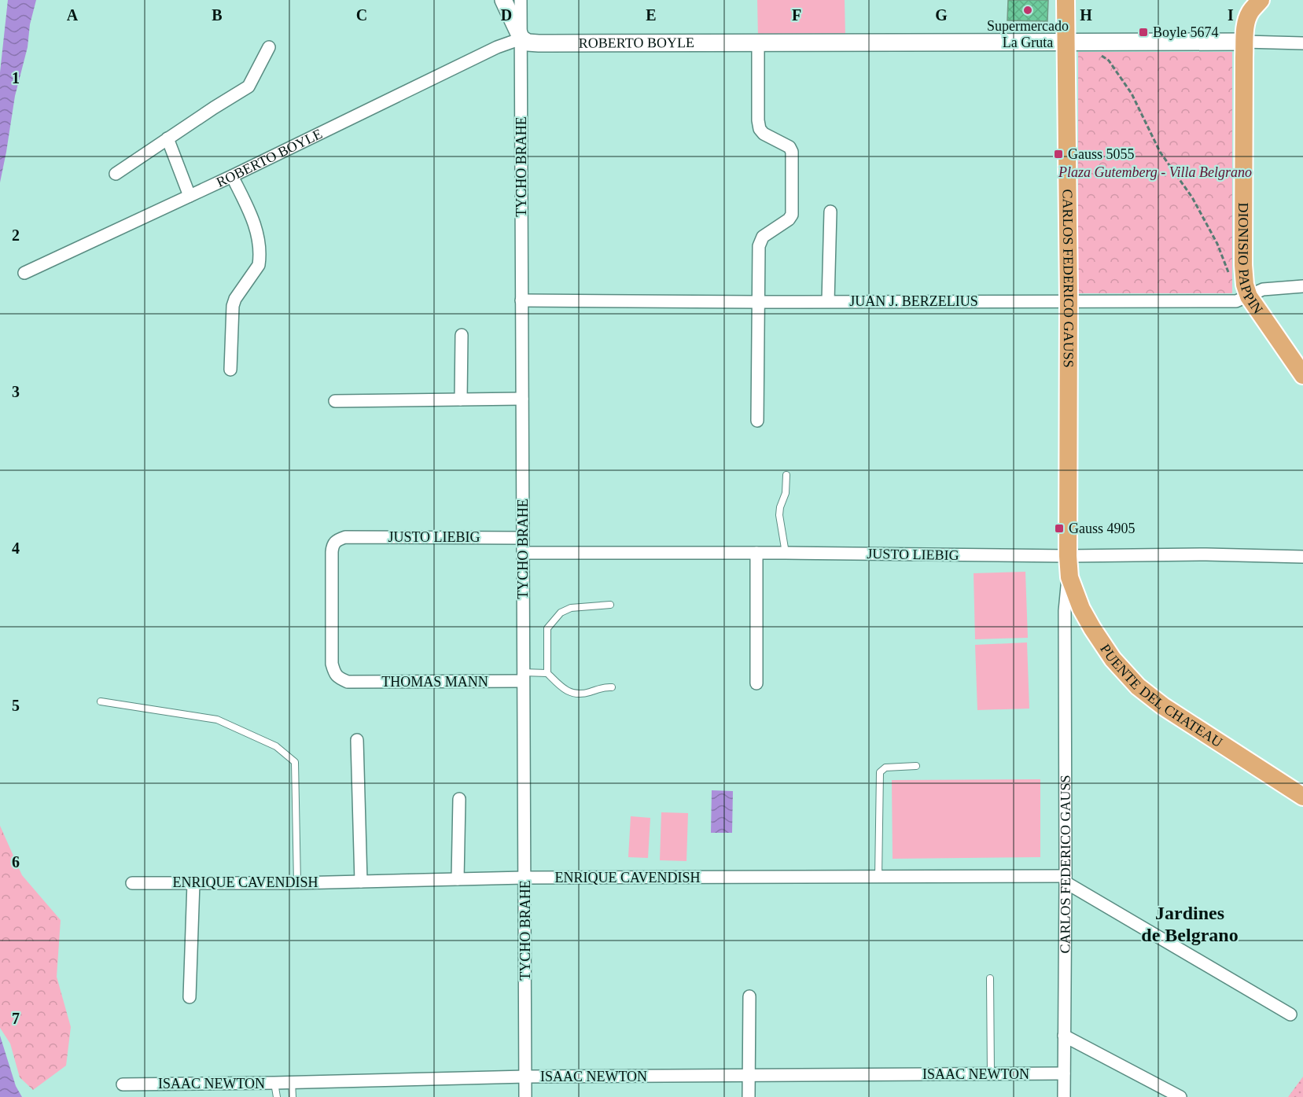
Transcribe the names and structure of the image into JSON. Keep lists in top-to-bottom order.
{
  "streets": {
    "main road": [
      "ROBERTO BOYLE",
      "DIONISIO PAPPIN",
      "CARLOS FEDERICO GAUSS",
      "PUENTE DEL CHATEAU"
    ],
    "street": [
      "TYCHO BRAHE",
      "JUAN J. BERZELIUS",
      "JUSTO LIEBIG",
      "THOMAS MANN",
      "ENRIQUE CAVENDISH",
      "ISAAC NEWTON"
    ]
  },
  "crossings": [
    ["ROBERTO BOYLE", "TYCHO BRAHE"],
    ["ROBERTO BOYLE", "DIONISIO PAPPIN"],
    ["ROBERTO BOYLE", "CARLOS FEDERICO GAUSS"],
    ["TYCHO BRAHE", "JUAN J. BERZELIUS"],
    ["TYCHO BRAHE", "JUSTO LIEBIG"],
    ["TYCHO BRAHE", "THOMAS MANN"],
    ["TYCHO BRAHE", "ENRIQUE CAVENDISH"],
    ["TYCHO BRAHE", "ISAAC NEWTON"],
    ["DIONISIO PAPPIN", "JUAN J. BERZELIUS"],
    ["CARLOS FEDERICO GAUSS", "JUAN J. BERZELIUS"],
    ["CARLOS FEDERICO GAUSS", "JUSTO LIEBIG"],
    ["CARLOS FEDERICO GAUSS", "PUENTE DEL CHATEAU"],
    ["CARLOS FEDERICO GAUSS", "ENRIQUE CAVENDISH"],
    ["CARLOS FEDERICO GAUSS", "ISAAC NEWTON"],
    ["JUSTO LIEBIG", "THOMAS MANN"],
    ["JUSTO LIEBIG", "PUENTE DEL CHATEAU"]
  ],
  "districts": ["Jardines de Belgrano"],
  "parks": ["Plaza Gutemberg - Villa Belgrano"],
  "places": {
    "other": ["Supermercado La Gruta"],
    "transit": ["Boyle 5674", "Gauss 5055", "Gauss 4905"]
  },
  "grid": {
    "columns": [
      "A",
      "B",
      "C",
      "D",
      "E",
      "F",
      "G",
      "H",
      "I"
    ],
    "rows": [
      "1",
      "2",
      "3",
      "4",
      "5",
      "6",
      "7"
    ]
  }
}
